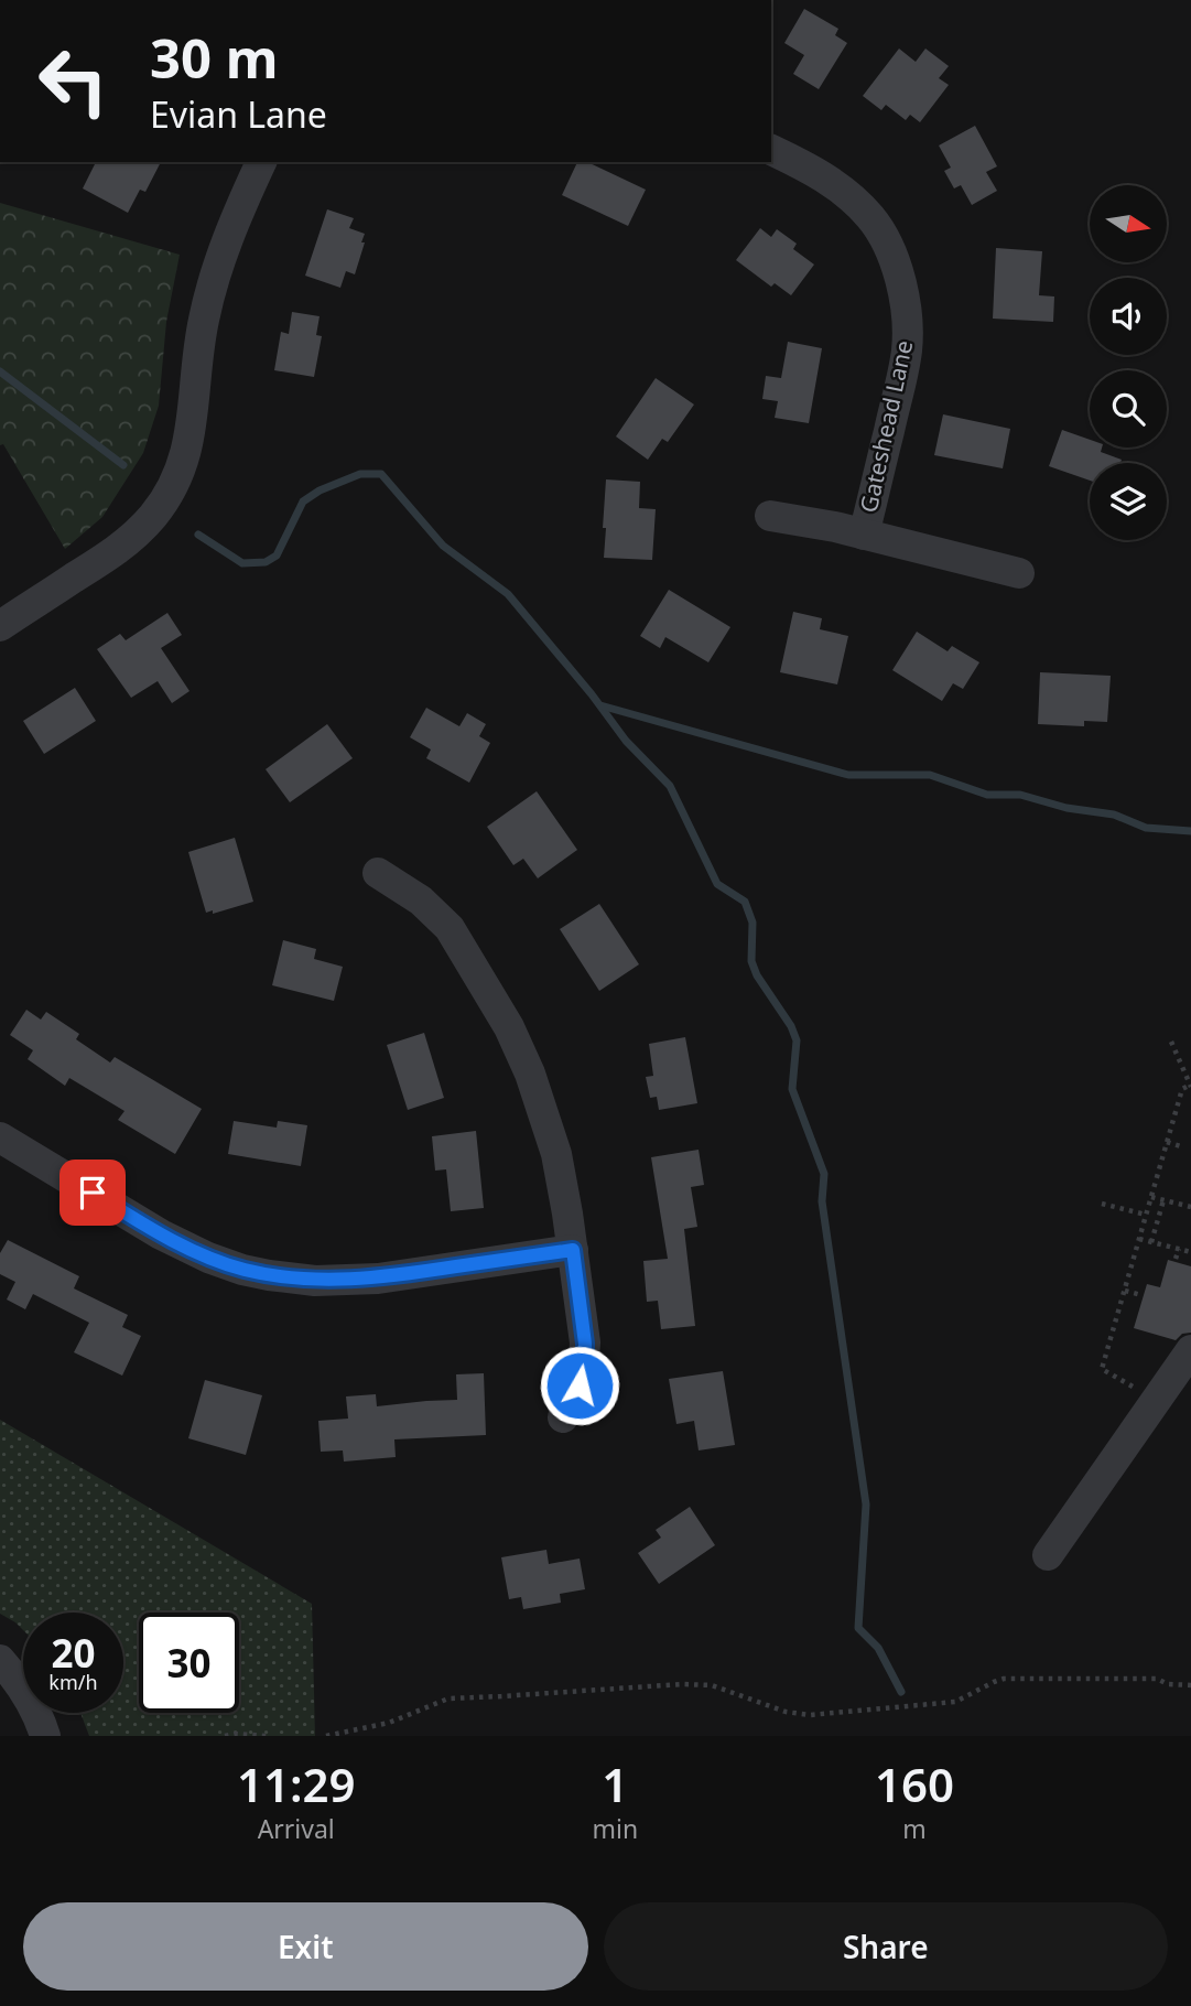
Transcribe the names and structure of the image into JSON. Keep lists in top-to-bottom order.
{
  "streets": {
    "street": ["Gateshead Lane"]
  },
  "north": "right",
  "page": {
    "turn": ["30 m", "Evian Lane"],
    "speed": "20 km/h",
    "limit": "30",
    "eta": [
      "11:29",
      "Arrival",
      "1",
      "min",
      "160",
      "m"
    ],
    "buttons": ["Exit", "Share"]
  }
}
